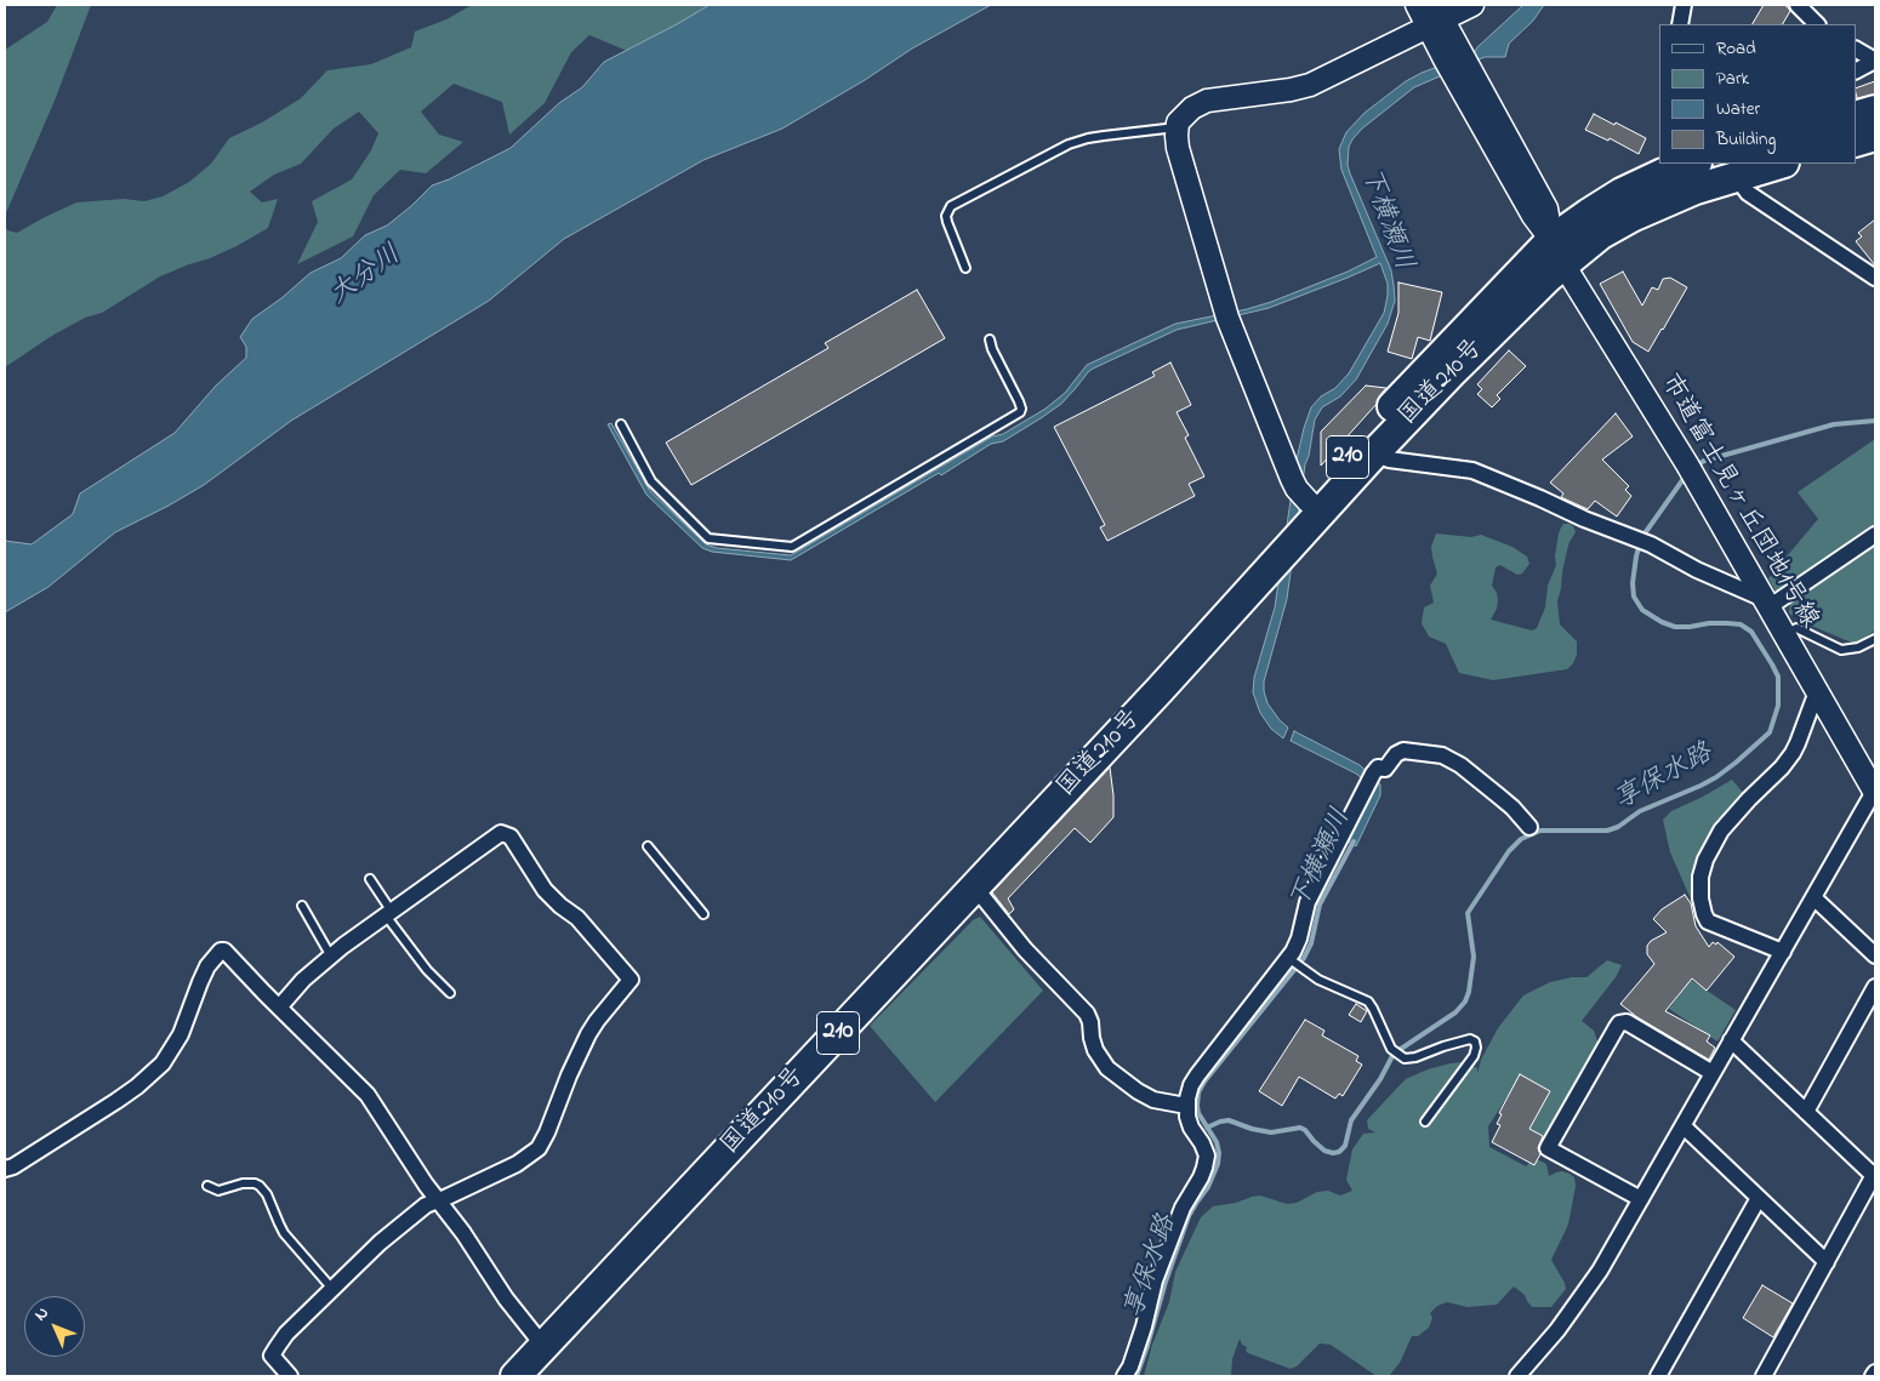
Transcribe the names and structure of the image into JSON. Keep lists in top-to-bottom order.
{
  "streets": {
    "highway": ["国道210号", "210"],
    "street": ["市道富士見ヶ丘団地1号線"]
  },
  "crossings": [
    ["国道210号", "市道富士見ヶ丘団地1号線"]
  ],
  "water": ["下横瀬川", "大分川", "享保水路"],
  "legend": [
    "Road",
    "Park",
    "Water",
    "Building"
  ],
  "north": "top left"
}
